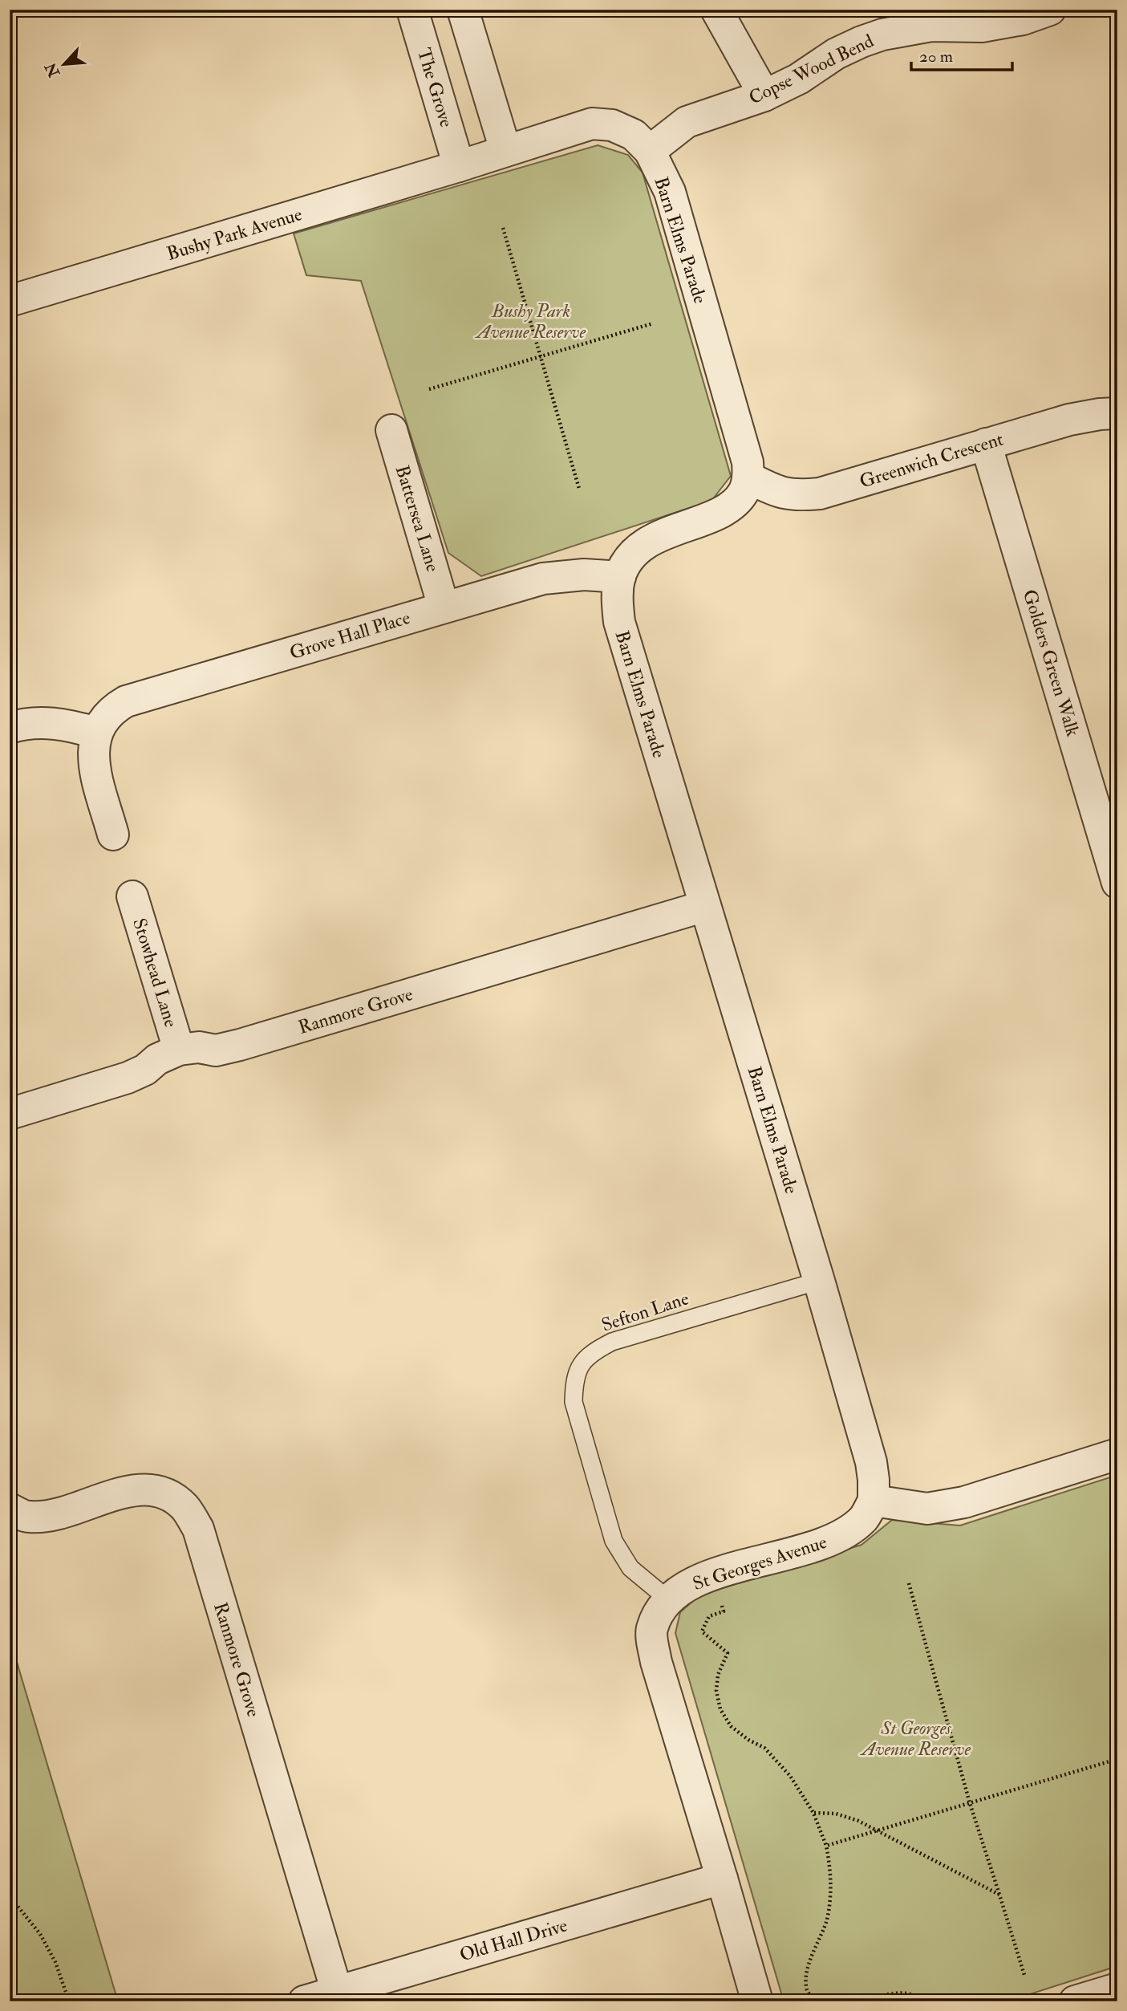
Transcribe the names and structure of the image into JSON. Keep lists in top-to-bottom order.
{
  "streets": {
    "street": [
      "Copse Wood Bend",
      "The Grove",
      "Bushy Park Avenue",
      "Barn Elms Parade",
      "Greenwich Crescent",
      "Battersea Lane",
      "Grove Hall Place",
      "Golders Green Walk",
      "Stowhead Lane",
      "Ranmore Grove",
      "St Georges Avenue",
      "Old Hall Drive"
    ],
    "lane": ["Sefton Lane"]
  },
  "crossings": [
    ["Copse Wood Bend", "Barn Elms Parade"],
    ["The Grove", "Bushy Park Avenue"],
    ["The Grove", "Barn Elms Parade"],
    ["Bushy Park Avenue", "Barn Elms Parade"],
    ["Barn Elms Parade", "Greenwich Crescent"],
    ["Barn Elms Parade", "Grove Hall Place"],
    ["Barn Elms Parade", "Ranmore Grove"],
    ["Barn Elms Parade", "Sefton Lane"],
    ["Barn Elms Parade", "St Georges Avenue"],
    ["Greenwich Crescent", "Golders Green Walk"],
    ["Battersea Lane", "Grove Hall Place"],
    ["Stowhead Lane", "Ranmore Grove"],
    ["Ranmore Grove", "Old Hall Drive"],
    ["Sefton Lane", "St Georges Avenue"],
    ["St Georges Avenue", "Old Hall Drive"]
  ],
  "parks": ["Bushy Park Avenue Reserve", "St Georges Avenue Reserve"],
  "scale_bar": "20 m",
  "north": "bottom left"
}
